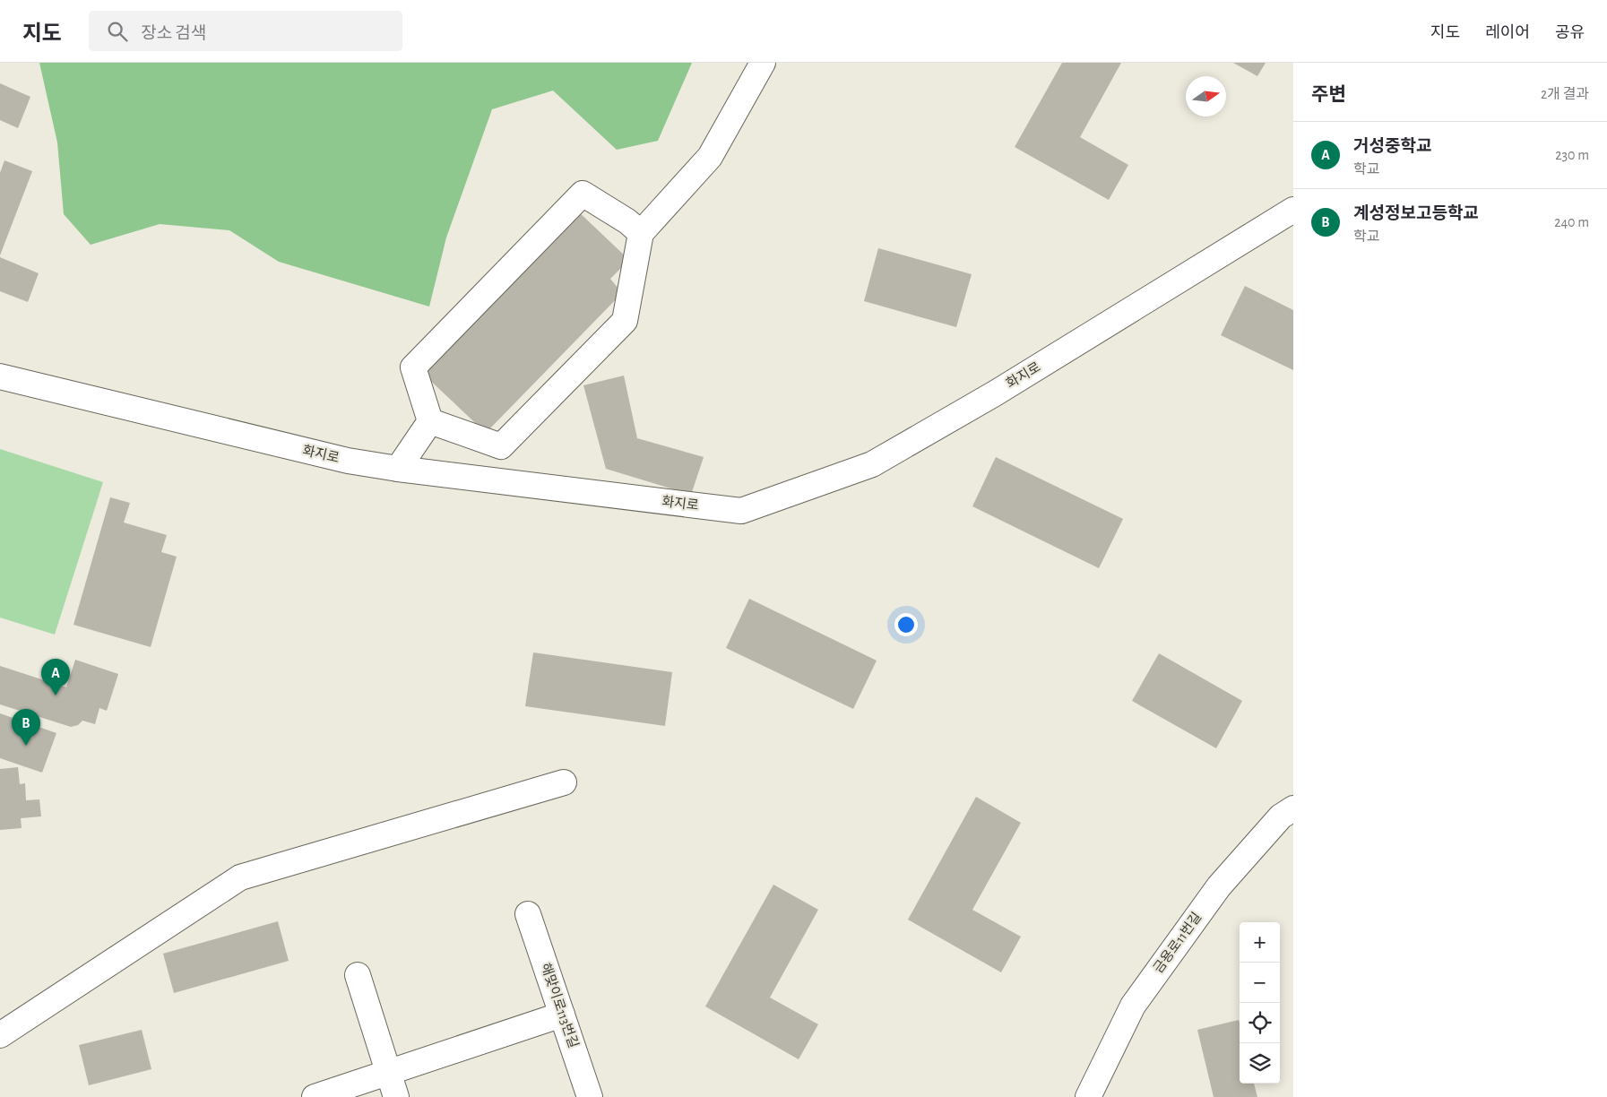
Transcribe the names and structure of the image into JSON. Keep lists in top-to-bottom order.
{
  "streets": {
    "street": ["화지로", "금용로11번길", "해맞이로113번길"]
  },
  "north": "right",
  "page": {
    "header": "지도",
    "search": "장소 검색",
    "nav": ["지도", "레이어", "공유"],
    "heading": ["주변", "2개 결과"],
    "list": [
      {
        "mark": "A",
        "name": "거성중학교",
        "note": "학교",
        "value": "230 m"
      },
      {
        "mark": "B",
        "name": "계성정보고등학교",
        "note": "학교",
        "value": "240 m"
      }
    ],
    "pins": ["A", "B"],
    "map_buttons": ["+", "−"]
  }
}
